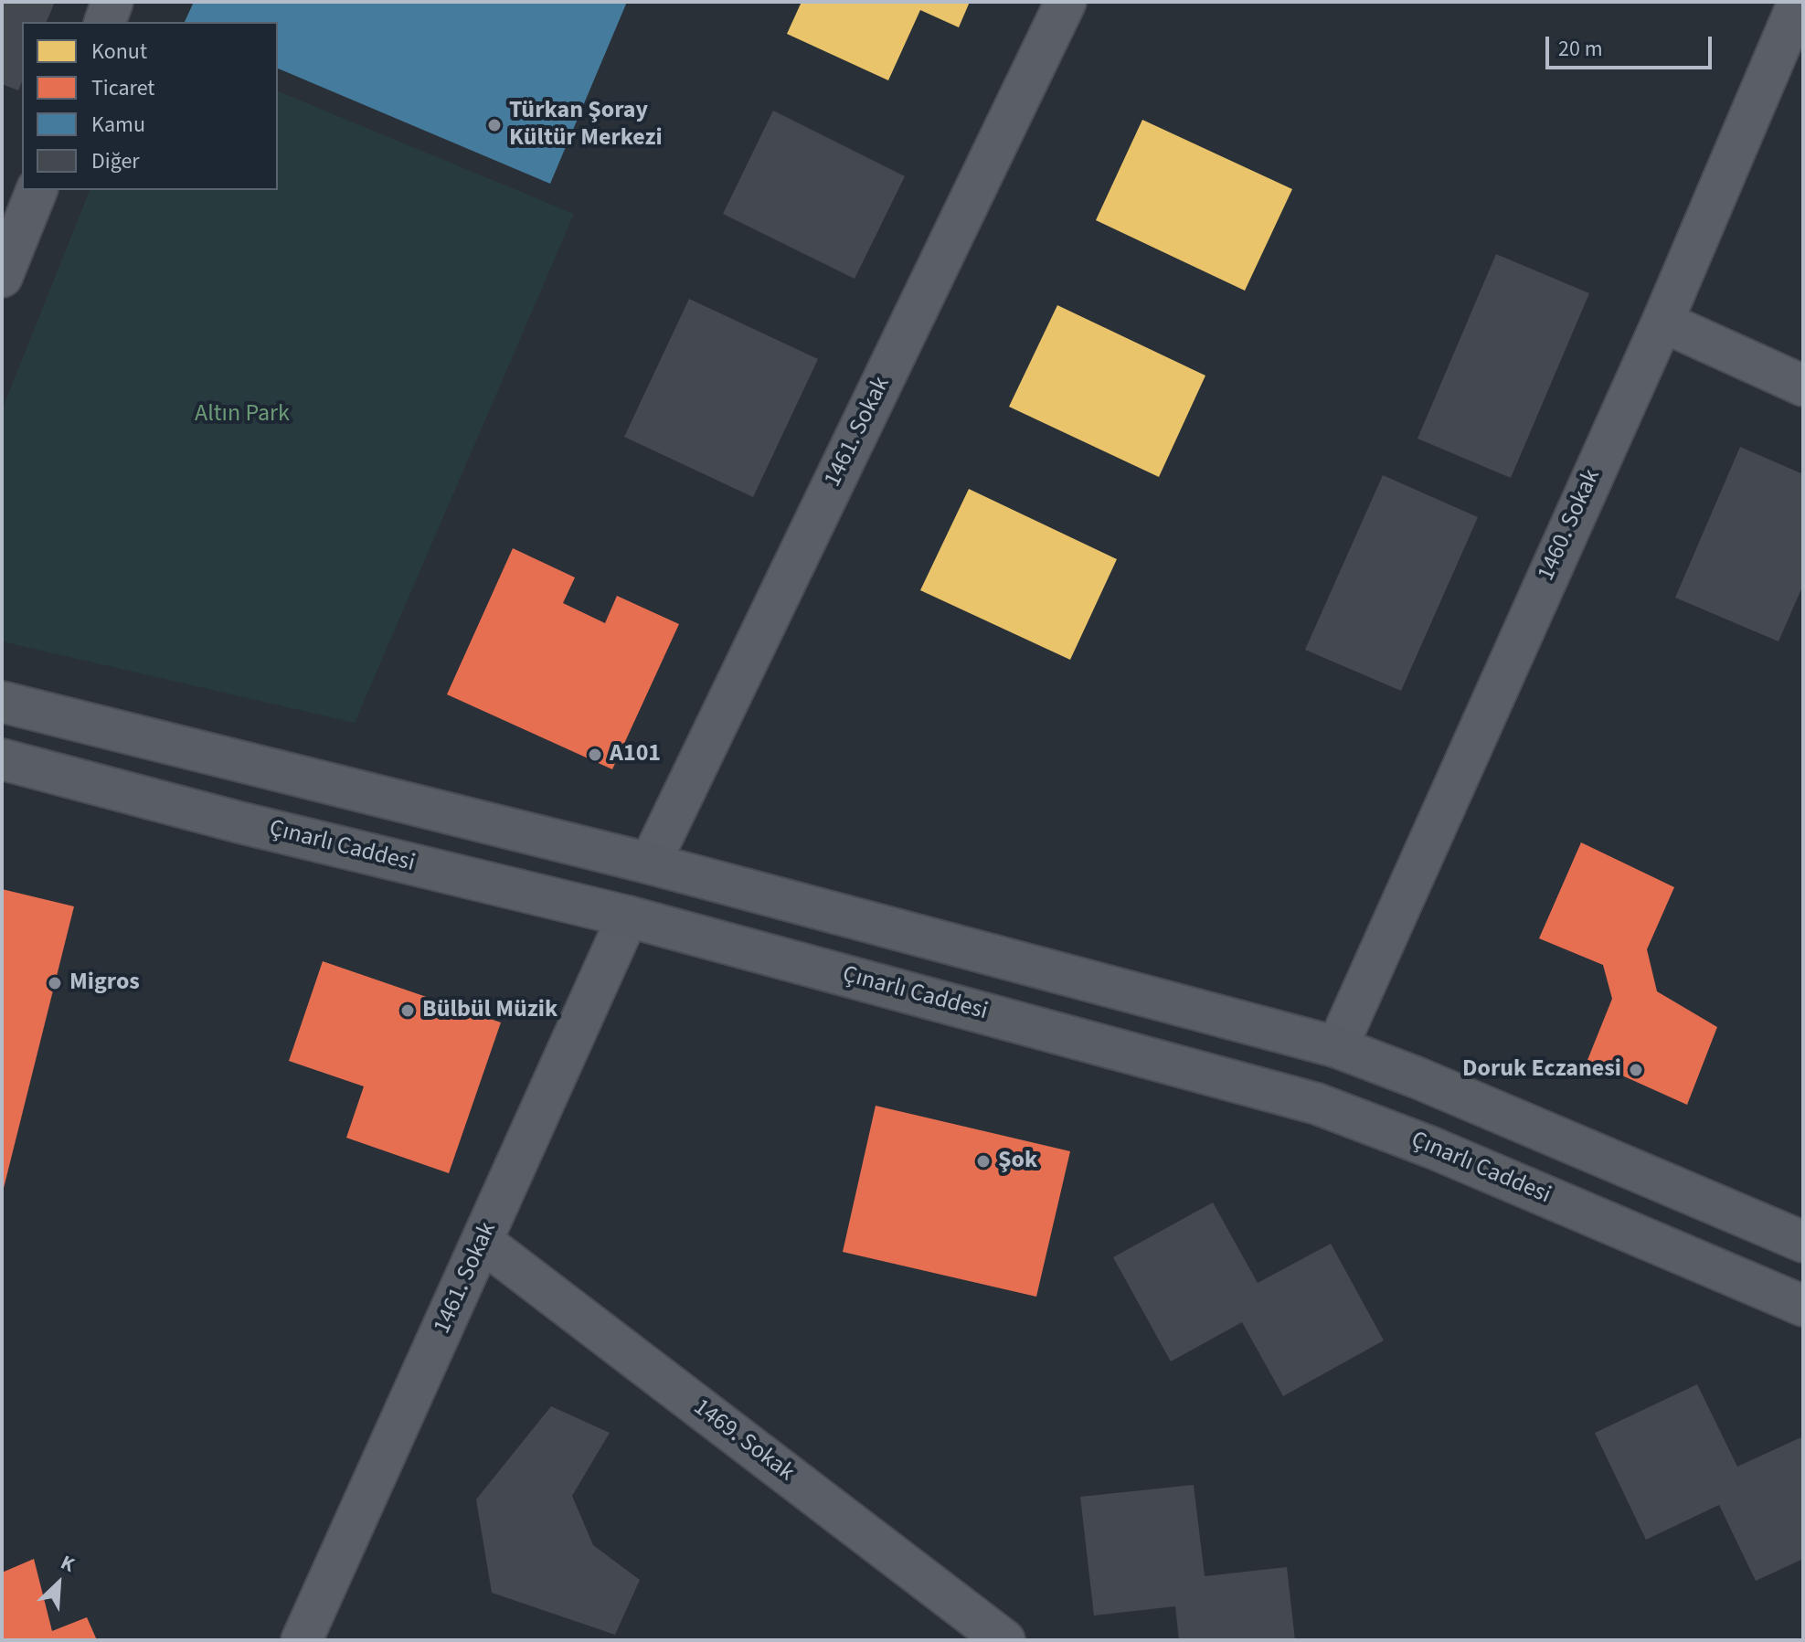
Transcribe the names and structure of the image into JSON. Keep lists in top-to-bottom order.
{
  "streets": {
    "main road": ["Çınarlı Caddesi"],
    "street": ["1461. Sokak", "1460. Sokak", "1469. Sokak"]
  },
  "crossings": [
    ["1461. Sokak", "Çınarlı Caddesi"],
    ["1461. Sokak", "1469. Sokak"]
  ],
  "parks": ["Altın Park"],
  "places": [
    "Türkan Şoray Kültür Merkezi",
    "A101",
    "Migros",
    "Bülbül Müzik",
    "Doruk Eczanesi",
    "Şok"
  ],
  "legend": [
    "Konut",
    "Ticaret",
    "Kamu",
    "Diğer"
  ],
  "scale_bar": "20 m",
  "north": "top right"
}
